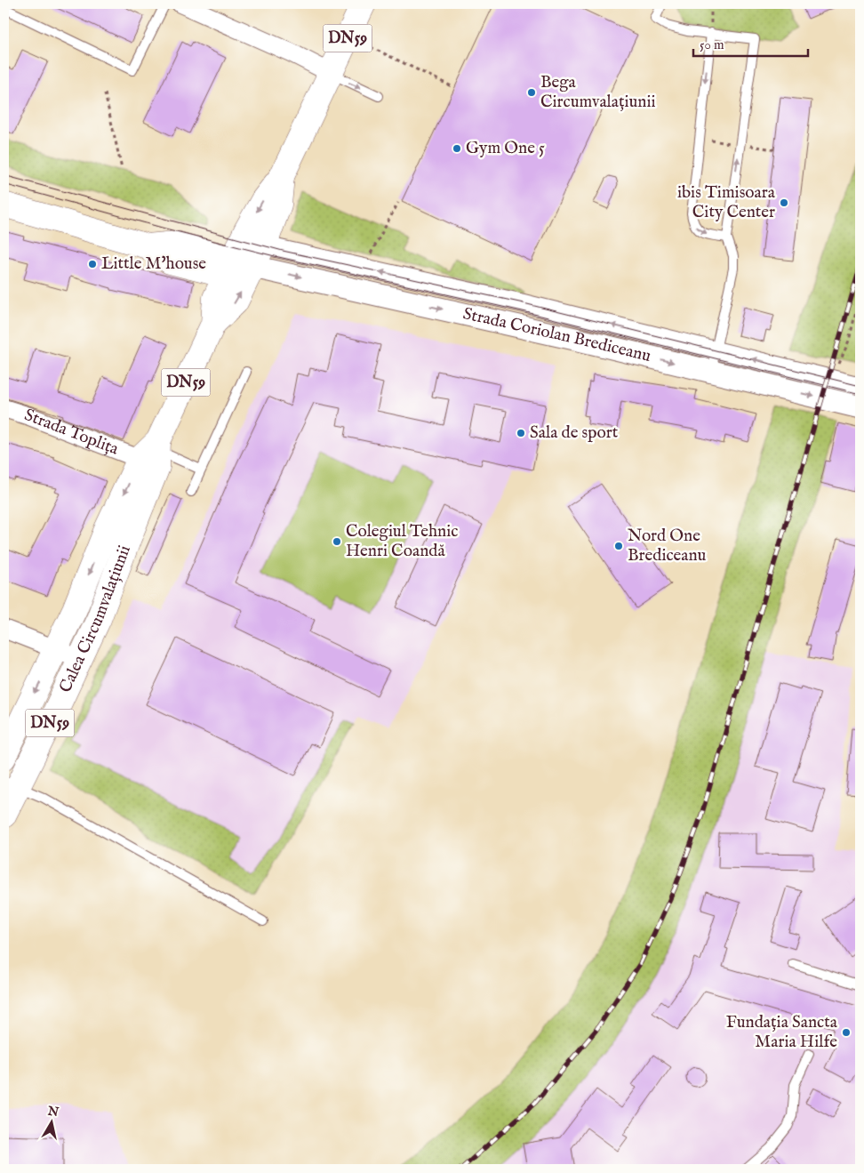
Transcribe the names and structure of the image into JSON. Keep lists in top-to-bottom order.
{
  "streets": {
    "main road": ["DN59", "Calea Circumvalațiunii"],
    "street": ["Strada Coriolan Brediceanu", "Strada Toplița"]
  },
  "crossings": [
    ["Strada Coriolan Brediceanu", "Calea Circumvalațiunii"],
    ["Strada Toplița", "Calea Circumvalațiunii"]
  ],
  "places": [
    "Bega Circumvalațiunii",
    "Gym One 5",
    "ibis Timisoara City Center",
    "Little M'house",
    "Sala de sport",
    "Colegiul Tehnic Henri Coandă",
    "Nord One Brediceanu",
    "Fundația Sancta Maria Hilfe"
  ],
  "scale_bar": "50 m",
  "north": "top"
}
